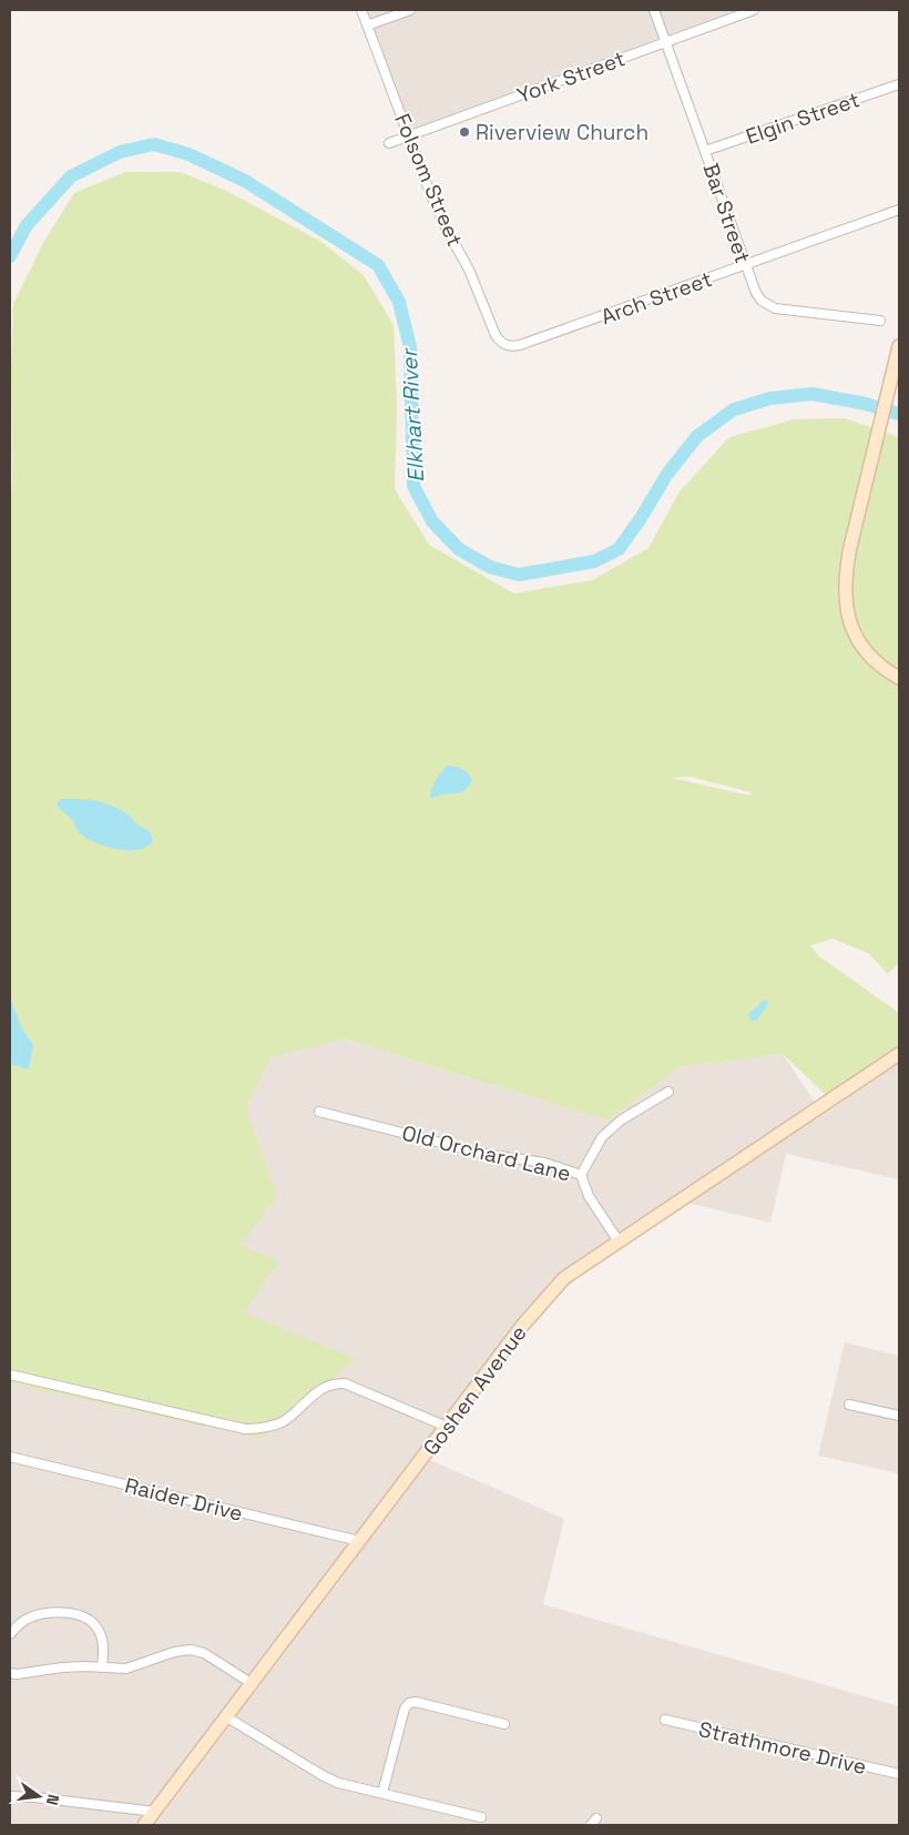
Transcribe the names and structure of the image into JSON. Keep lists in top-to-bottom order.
{
  "streets": {
    "street": [
      "York Street",
      "Elgin Street",
      "Folsom Street",
      "Bar Street",
      "Arch Street",
      "Old Orchard Lane",
      "Goshen Avenue",
      "Raider Drive",
      "Strathmore Drive"
    ]
  },
  "crossings": [
    ["York Street", "Folsom Street"],
    ["York Street", "Bar Street"],
    ["Elgin Street", "Bar Street"],
    ["Folsom Street", "Arch Street"],
    ["Bar Street", "Arch Street"],
    ["Old Orchard Lane", "Goshen Avenue"],
    ["Goshen Avenue", "Raider Drive"]
  ],
  "water": ["Elkhart River"],
  "places": ["Riverview Church"],
  "north": "right"
}
